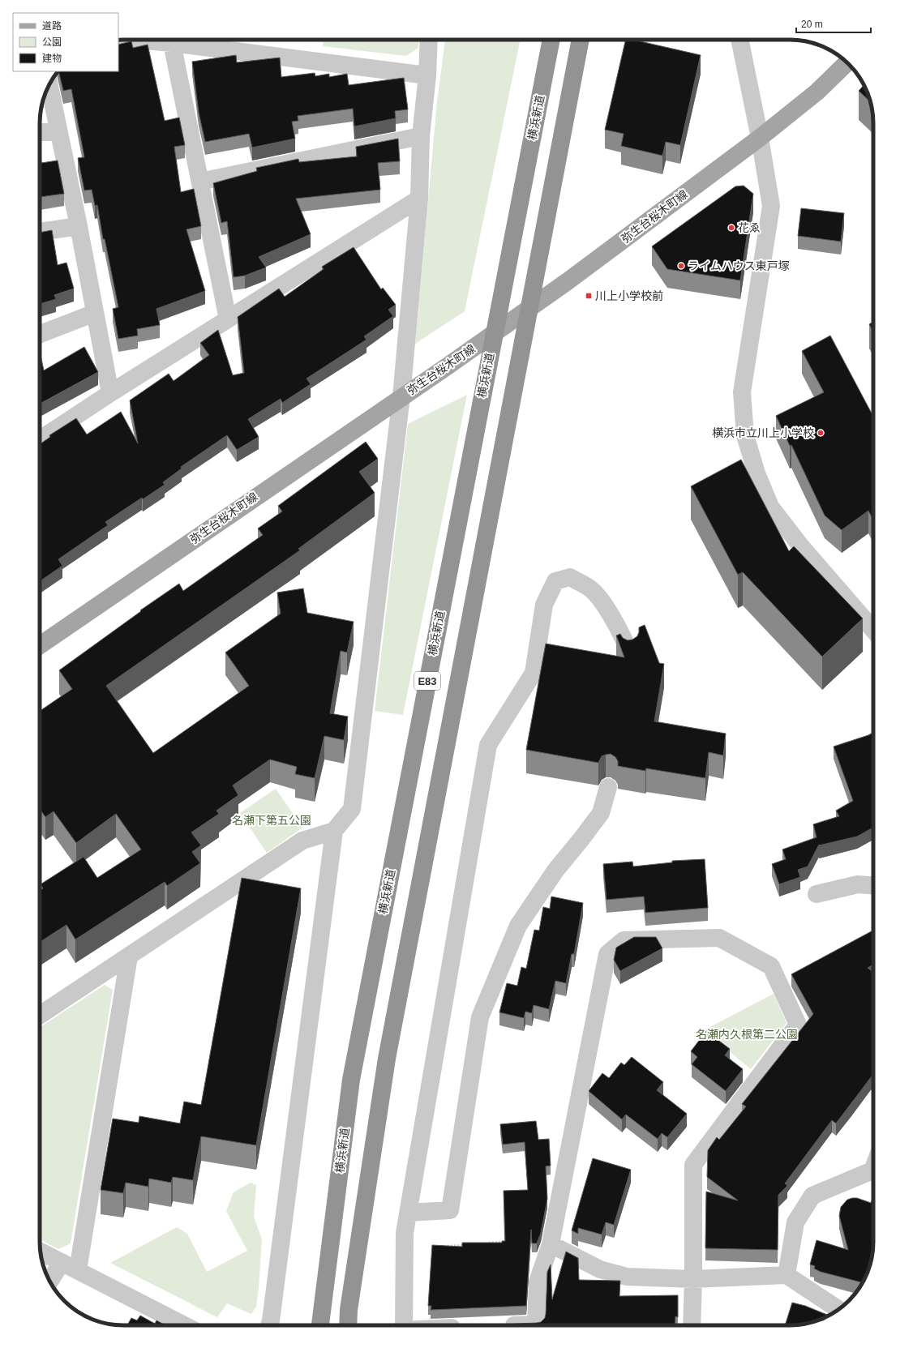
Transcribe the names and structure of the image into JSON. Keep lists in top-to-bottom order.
{
  "streets": {
    "highway": ["横浜新道", "E83"],
    "main road": ["弥生台桜木町線"]
  },
  "parks": ["名瀬下第五公園", "名瀬内久根第二公園"],
  "places": {
    "other": ["花ゑ", "ライムハウス東戸塚", "横浜市立川上小学校"],
    "transit": ["川上小学校前"]
  },
  "legend": ["道路", "公園", "建物"],
  "scale_bar": "20 m"
}
